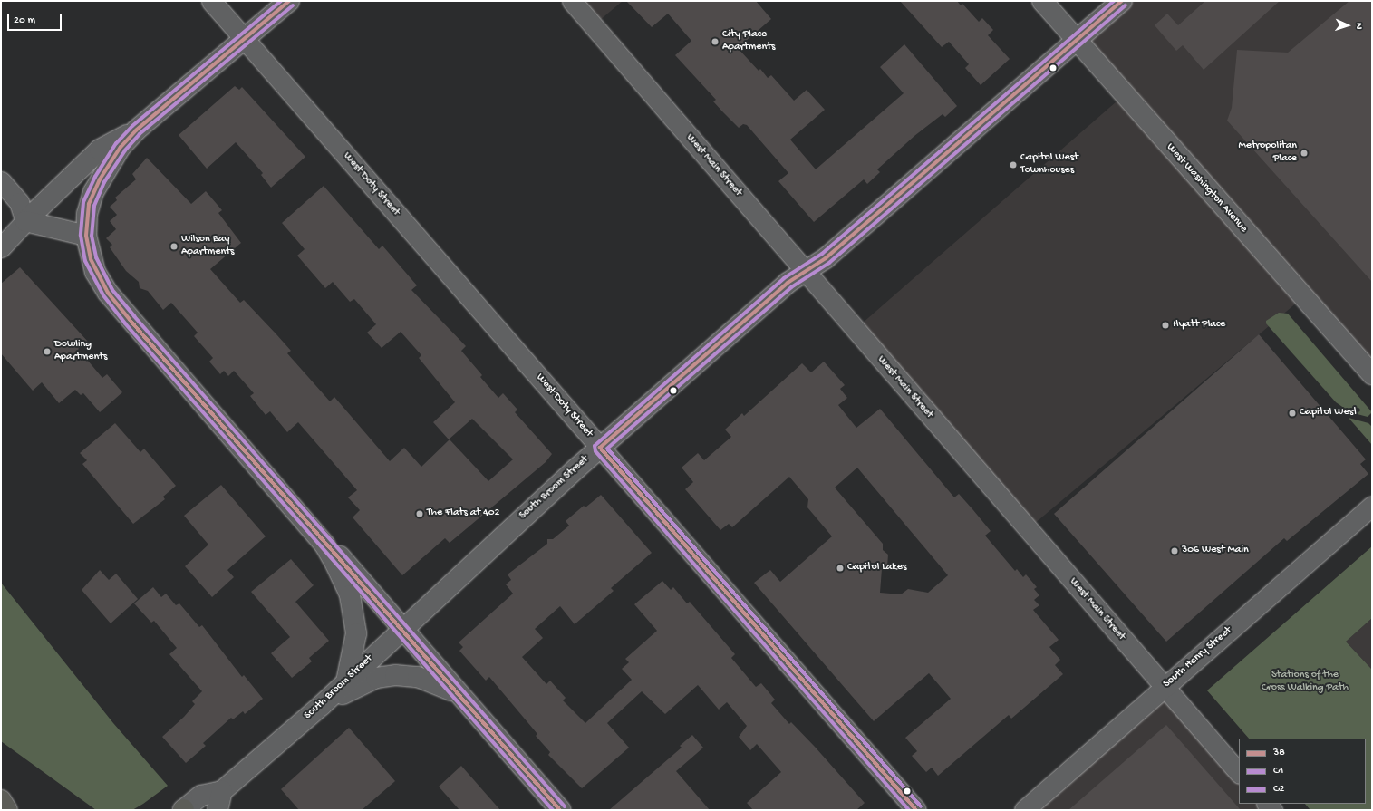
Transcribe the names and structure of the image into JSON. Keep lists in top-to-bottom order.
{
  "streets": {
    "street": [
      "West Main Street",
      "West Doty Street",
      "West Washington Avenue",
      "South Broom Street",
      "South Henry Street"
    ]
  },
  "crossings": [
    ["West Main Street", "South Broom Street"],
    ["West Main Street", "South Henry Street"],
    ["West Doty Street", "South Broom Street"],
    ["West Washington Avenue", "South Broom Street"]
  ],
  "parks": ["Stations of the Cross Walking Path"],
  "places": [
    "City Place Apartments",
    "Metropolitan Place",
    "Capitol West Townhouses",
    "Wilson Bay Apartments",
    "Hyatt Place",
    "Dowling Apartments",
    "Capitol West",
    "The Flats at 402",
    "306 West Main",
    "Capitol Lakes"
  ],
  "lines": ["transit line 38", "transit line C1", "transit line C2"],
  "legend": ["38", "C1", "C2"],
  "scale_bar": "20 m",
  "north": "right"
}
